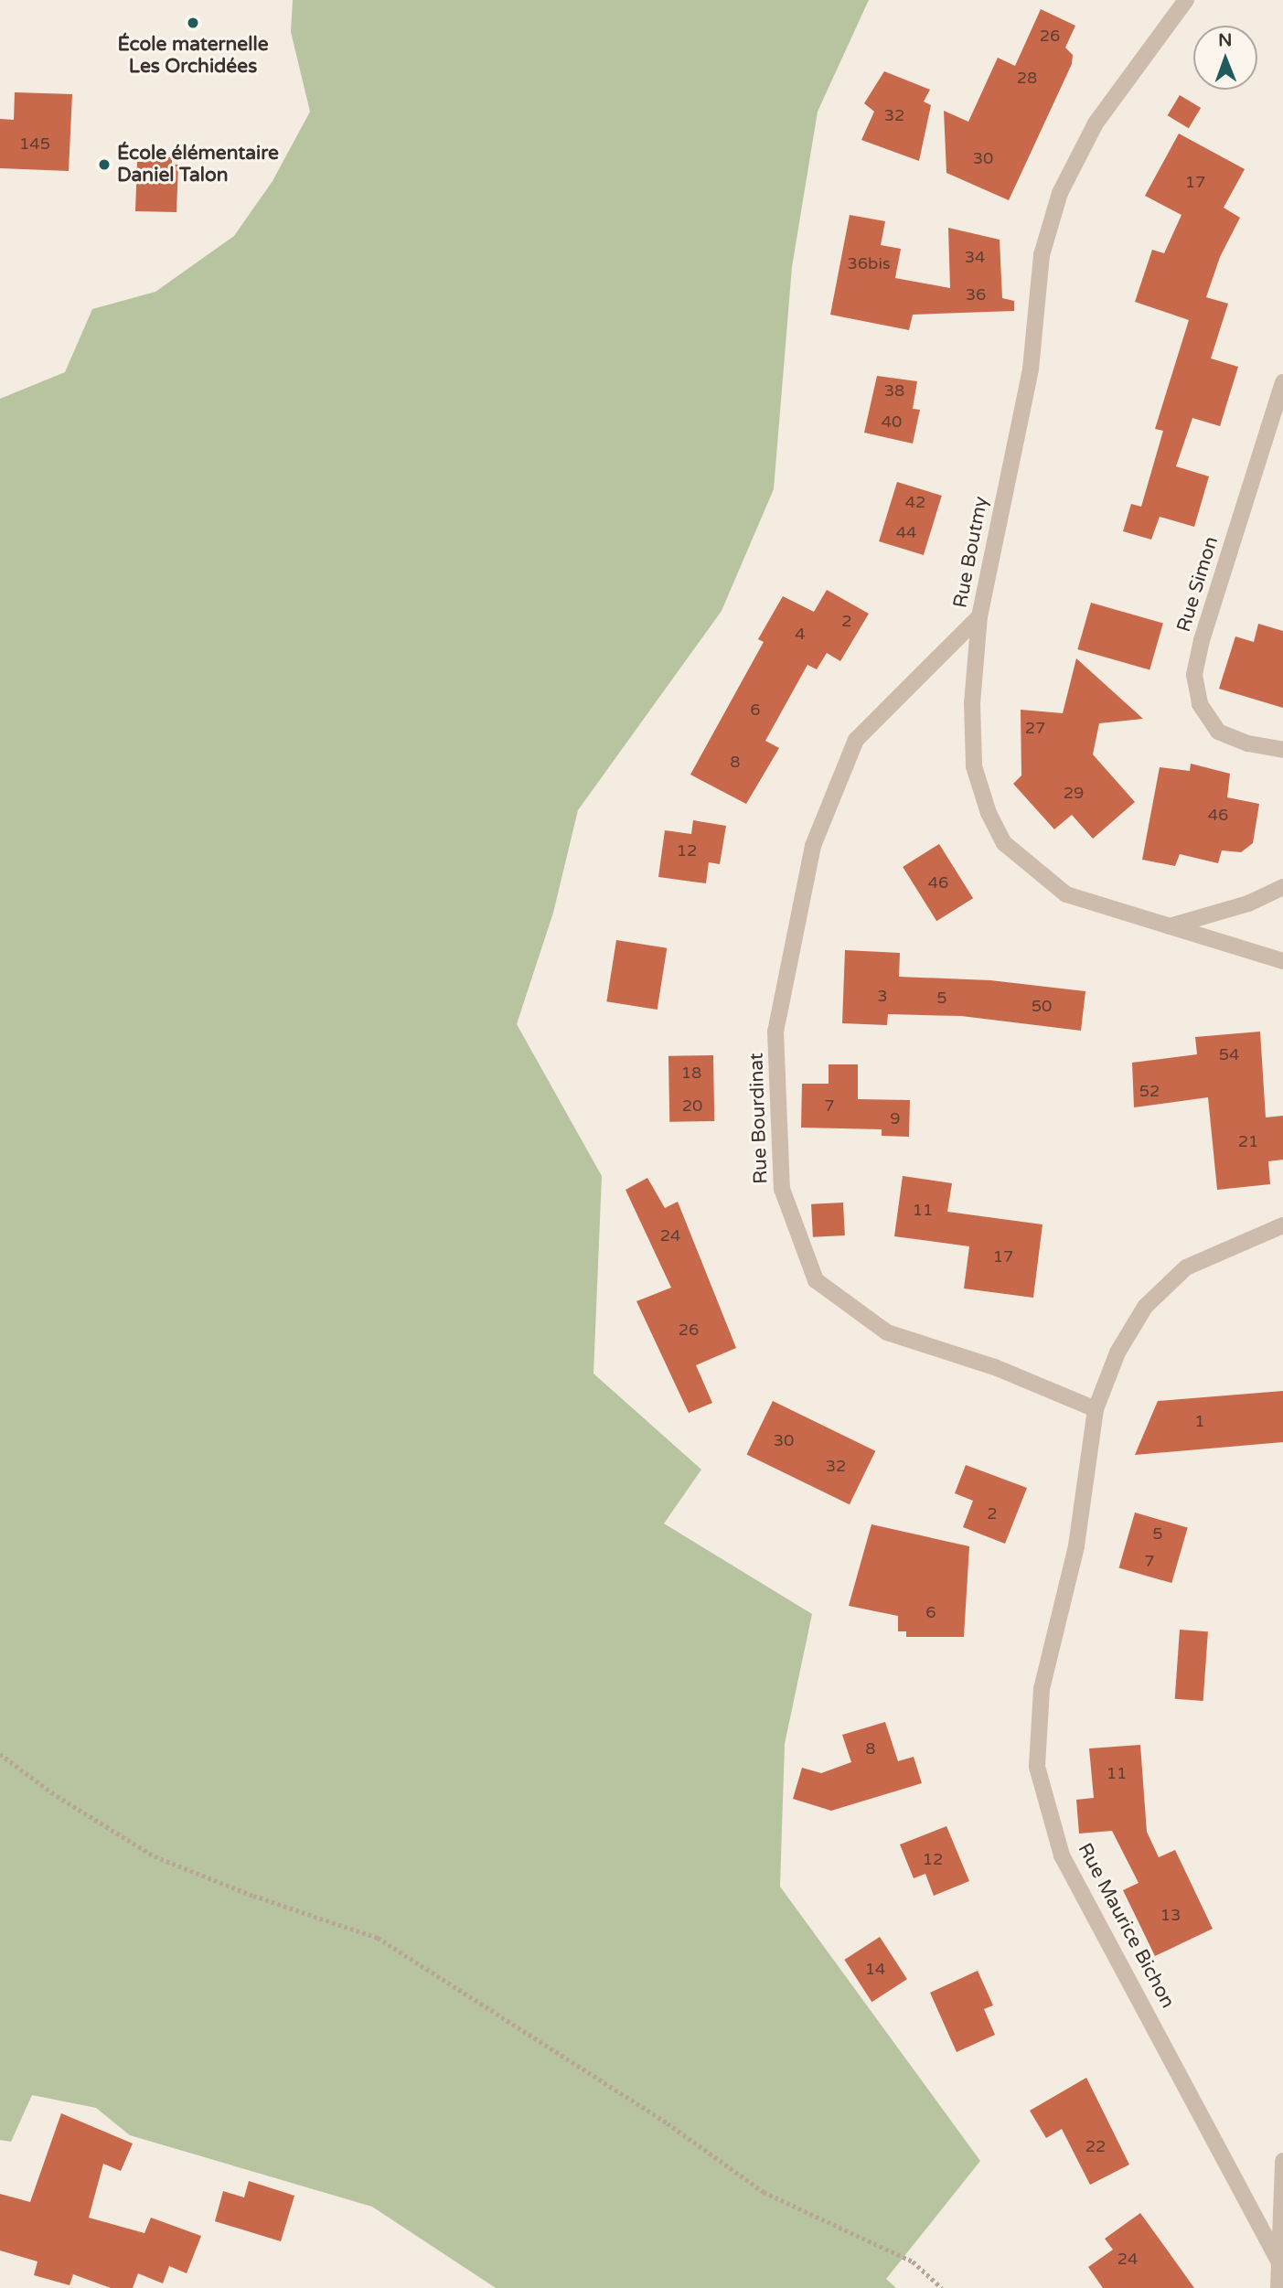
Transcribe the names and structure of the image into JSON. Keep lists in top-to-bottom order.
{
  "streets": {
    "street": [
      "Rue Boutmy",
      "Rue Simon",
      "Rue Bourdinat",
      "Rue Maurice Bichon"
    ]
  },
  "crossings": [
    ["Rue Boutmy", "Rue Bourdinat"],
    ["Rue Bourdinat", "Rue Maurice Bichon"]
  ],
  "places": ["École maternelle Les Orchidées", "École élémentaire Daniel Talon"],
  "house_numbers": [
    "26",
    "28",
    "32",
    "145",
    "30",
    "17",
    "34",
    "36bis",
    "36",
    "38",
    "40",
    "42",
    "44",
    "2",
    "4",
    "6",
    "27",
    "8",
    "29",
    "46",
    "12",
    "46",
    "3",
    "5",
    "50",
    "54",
    "18",
    "52",
    "20",
    "7",
    "9",
    "21",
    "11",
    "24",
    "17",
    "26",
    "1",
    "30",
    "32",
    "2",
    "5",
    "7",
    "6",
    "8",
    "11",
    "12",
    "13",
    "14",
    "22",
    "24"
  ],
  "north": "top"
}
